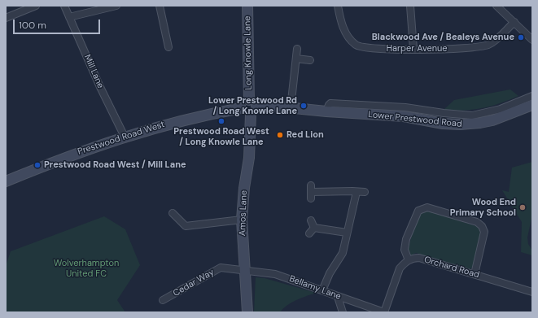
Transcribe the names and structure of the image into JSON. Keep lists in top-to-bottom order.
{
  "streets": {
    "street": [
      "Harper Avenue",
      "Long Knowle Lane",
      "Mill Lane",
      "Lower Prestwood Road",
      "Prestwood Road West",
      "Amos Lane",
      "Orchard Road",
      "Cedar Way",
      "Bellamy Lane"
    ]
  },
  "crossings": [
    ["Long Knowle Lane", "Lower Prestwood Road"],
    ["Long Knowle Lane", "Prestwood Road West"],
    ["Long Knowle Lane", "Amos Lane"],
    ["Mill Lane", "Prestwood Road West"],
    ["Lower Prestwood Road", "Prestwood Road West"],
    ["Lower Prestwood Road", "Amos Lane"],
    ["Prestwood Road West", "Amos Lane"],
    ["Amos Lane", "Cedar Way"],
    ["Amos Lane", "Bellamy Lane"],
    ["Cedar Way", "Bellamy Lane"]
  ],
  "parks": ["Wolverhampton United FC"],
  "places": [
    "Blackwood Ave / Bealeys Avenue",
    "Lower Prestwood Rd / Long Knowle Lane",
    "Prestwood Road West / Long Knowle Lane",
    "Red Lion",
    "Prestwood Road West / Mill Lane",
    "Wood End Primary School"
  ],
  "scale_bar": "100 m"
}
